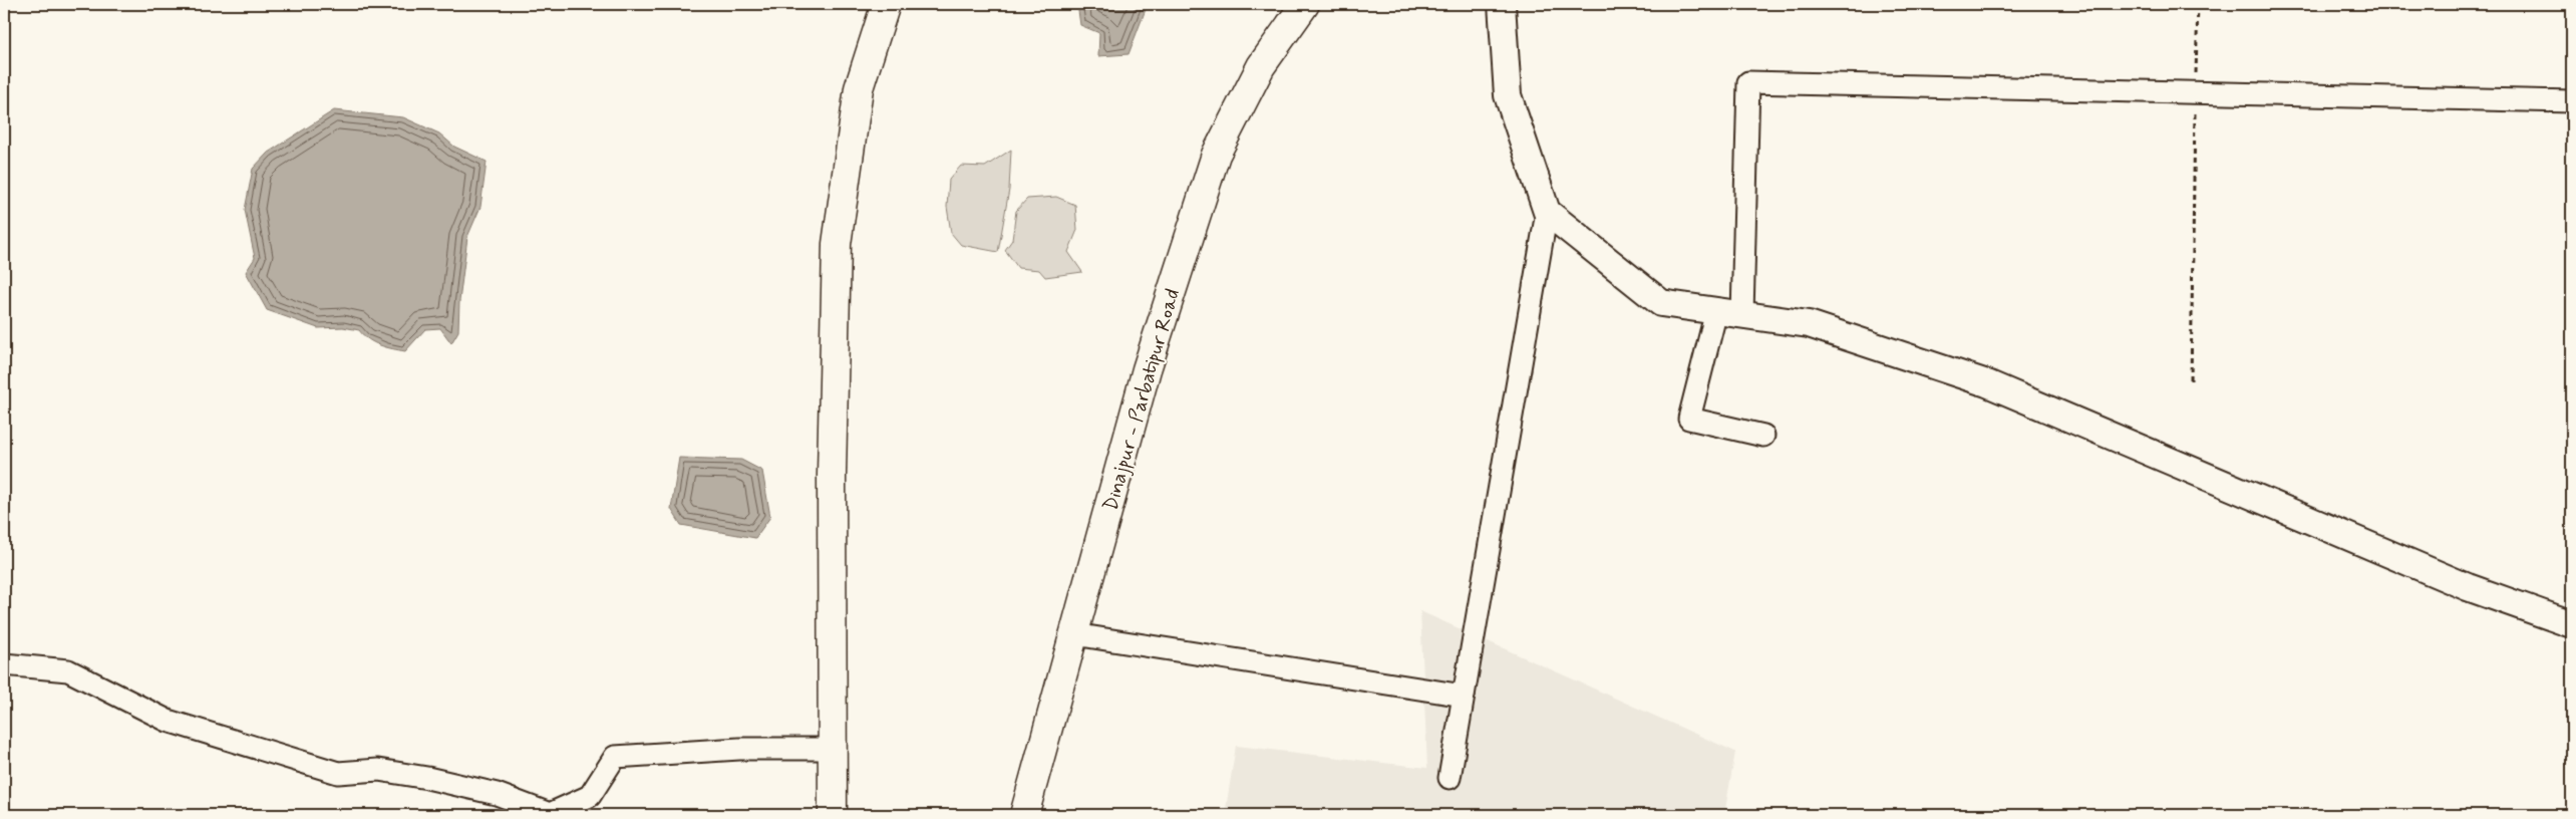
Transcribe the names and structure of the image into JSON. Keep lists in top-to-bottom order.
{
  "streets": {
    "main road": ["Dinajpur - Parbatipur Road"]
  }
}
